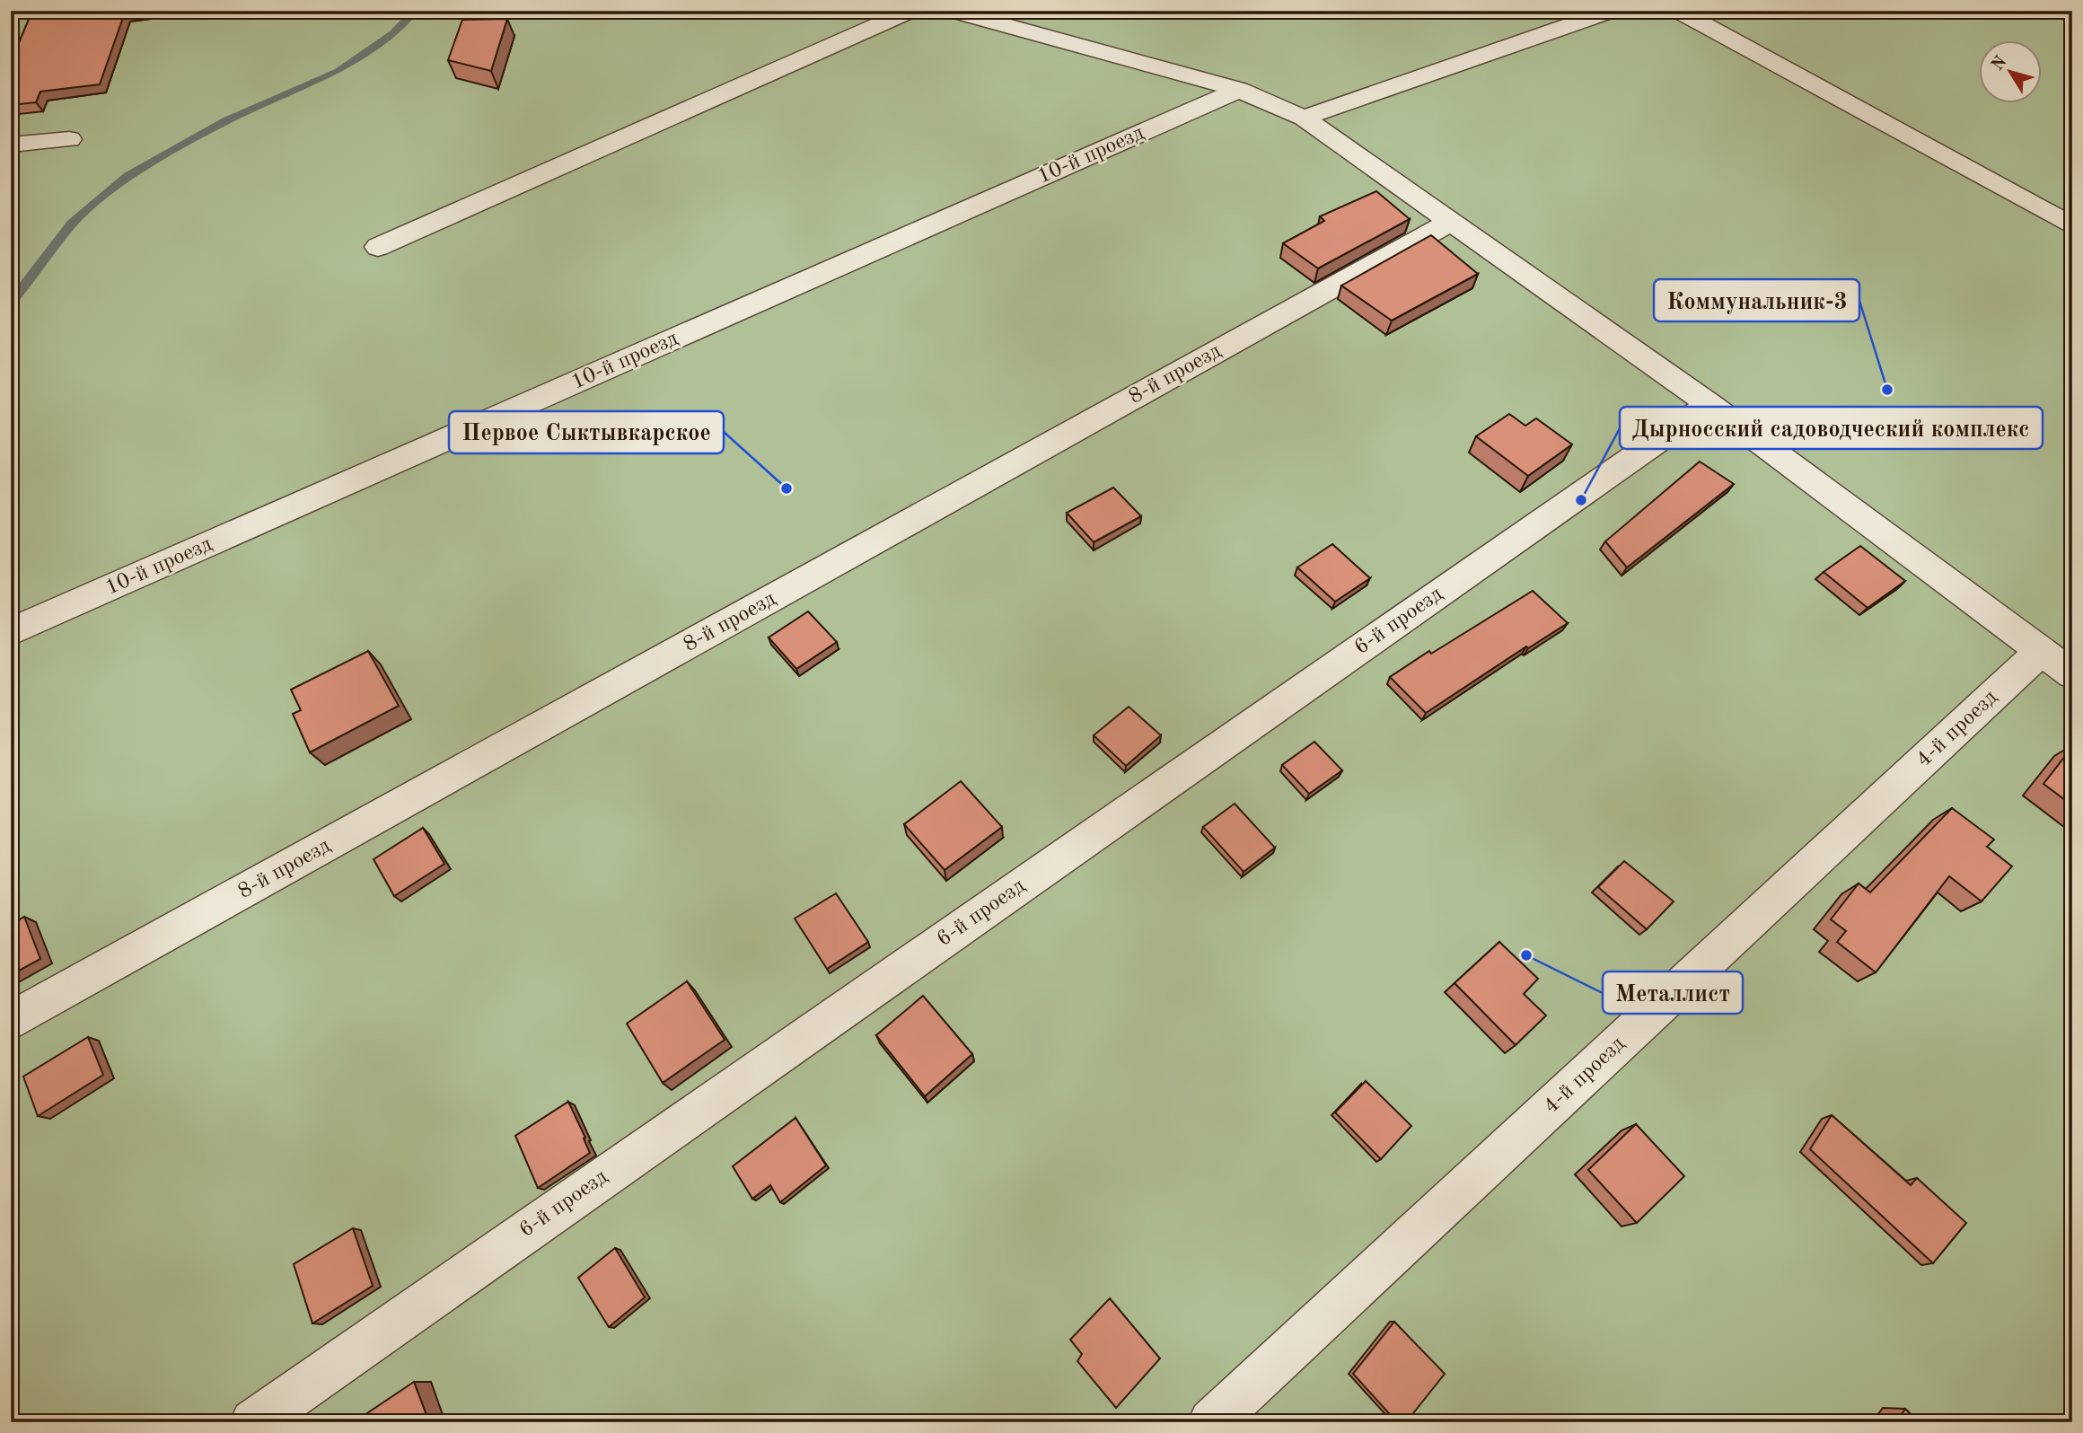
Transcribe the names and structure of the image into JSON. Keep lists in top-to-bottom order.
{
  "streets": {
    "street": [
      "10-й проезд",
      "8-й проезд",
      "6-й проезд",
      "4-й проезд"
    ]
  },
  "places": [
    "Коммунальник-3",
    "Первое Сыктывкарское",
    "Дырносский садоводческий комплекс",
    "Металлист"
  ],
  "north": "top left"
}
